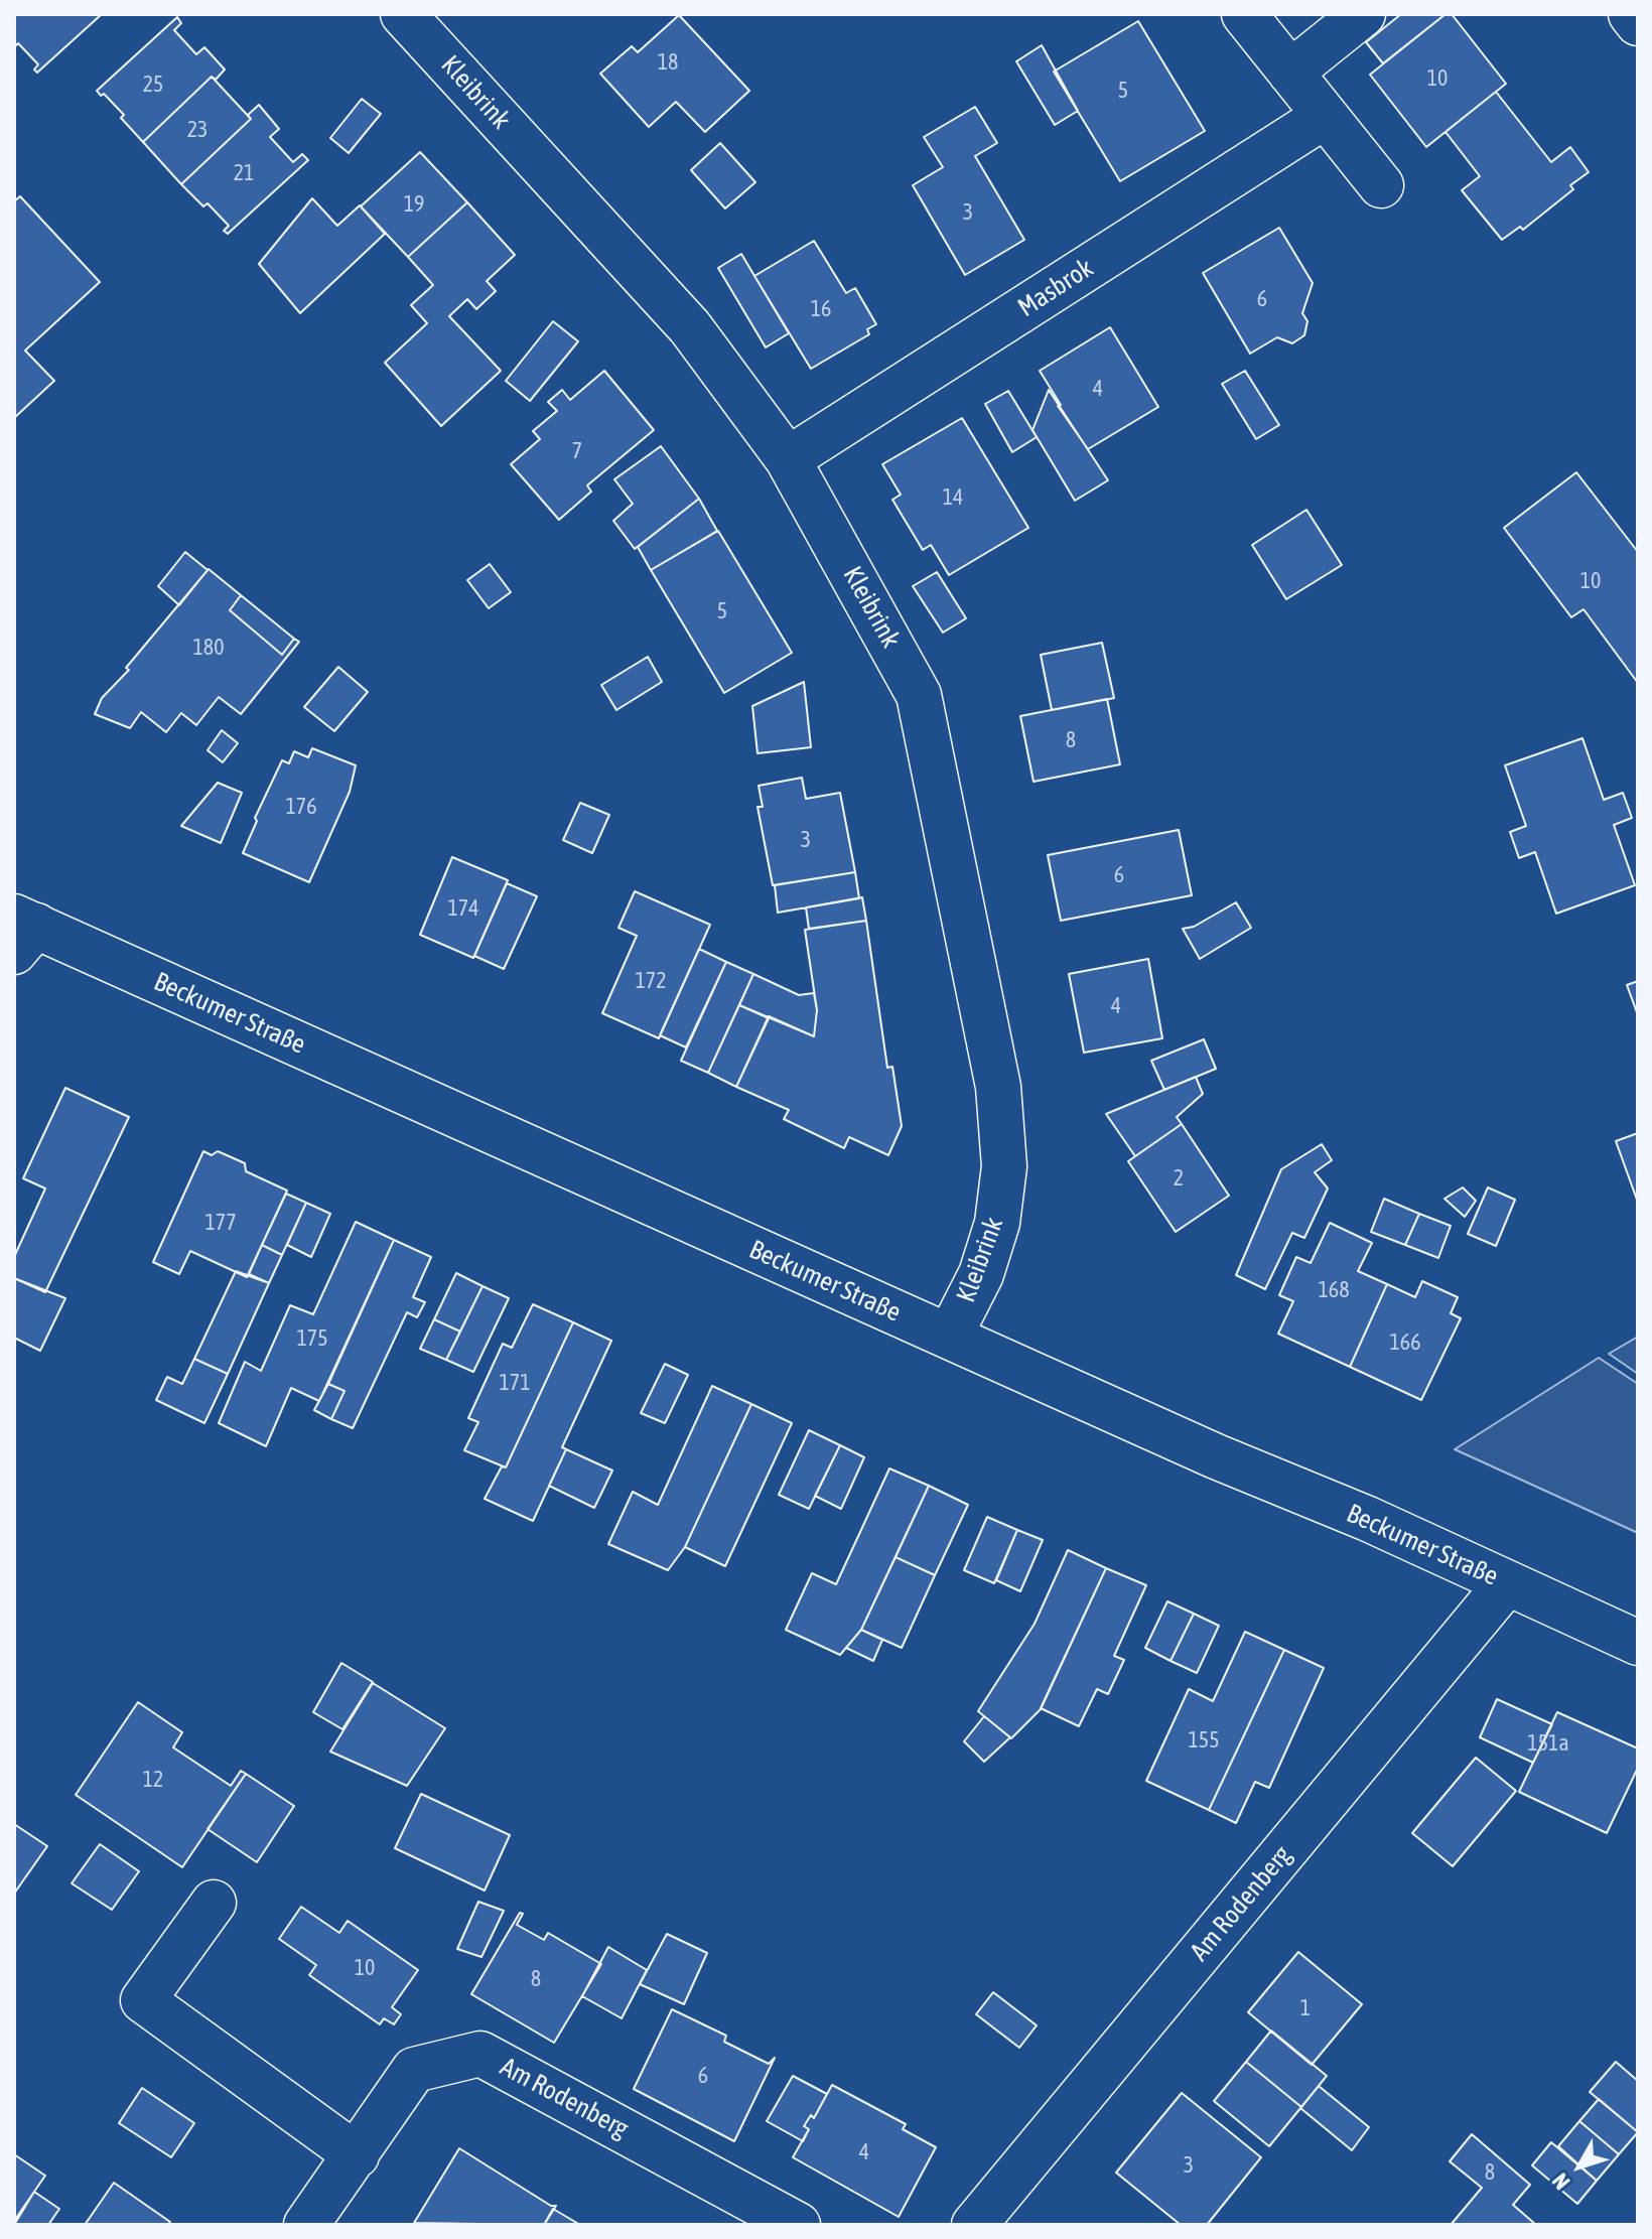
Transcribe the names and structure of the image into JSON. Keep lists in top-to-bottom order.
{
  "streets": {
    "street": [
      "Kleibrink",
      "Masbrok",
      "Beckumer Straße",
      "Am Rodenberg"
    ]
  },
  "crossings": [
    ["Kleibrink", "Masbrok"],
    ["Kleibrink", "Beckumer Straße"],
    ["Beckumer Straße", "Am Rodenberg"]
  ],
  "house_numbers": [
    "18",
    "10",
    "25",
    "5",
    "23",
    "21",
    "19",
    "3",
    "6",
    "16",
    "4",
    "7",
    "14",
    "10",
    "5",
    "180",
    "8",
    "176",
    "3",
    "6",
    "174",
    "172",
    "4",
    "2",
    "177",
    "168",
    "175",
    "166",
    "171",
    "155",
    "151a",
    "12",
    "10",
    "8",
    "1",
    "6",
    "4",
    "3",
    "8"
  ],
  "north": "bottom left"
}
